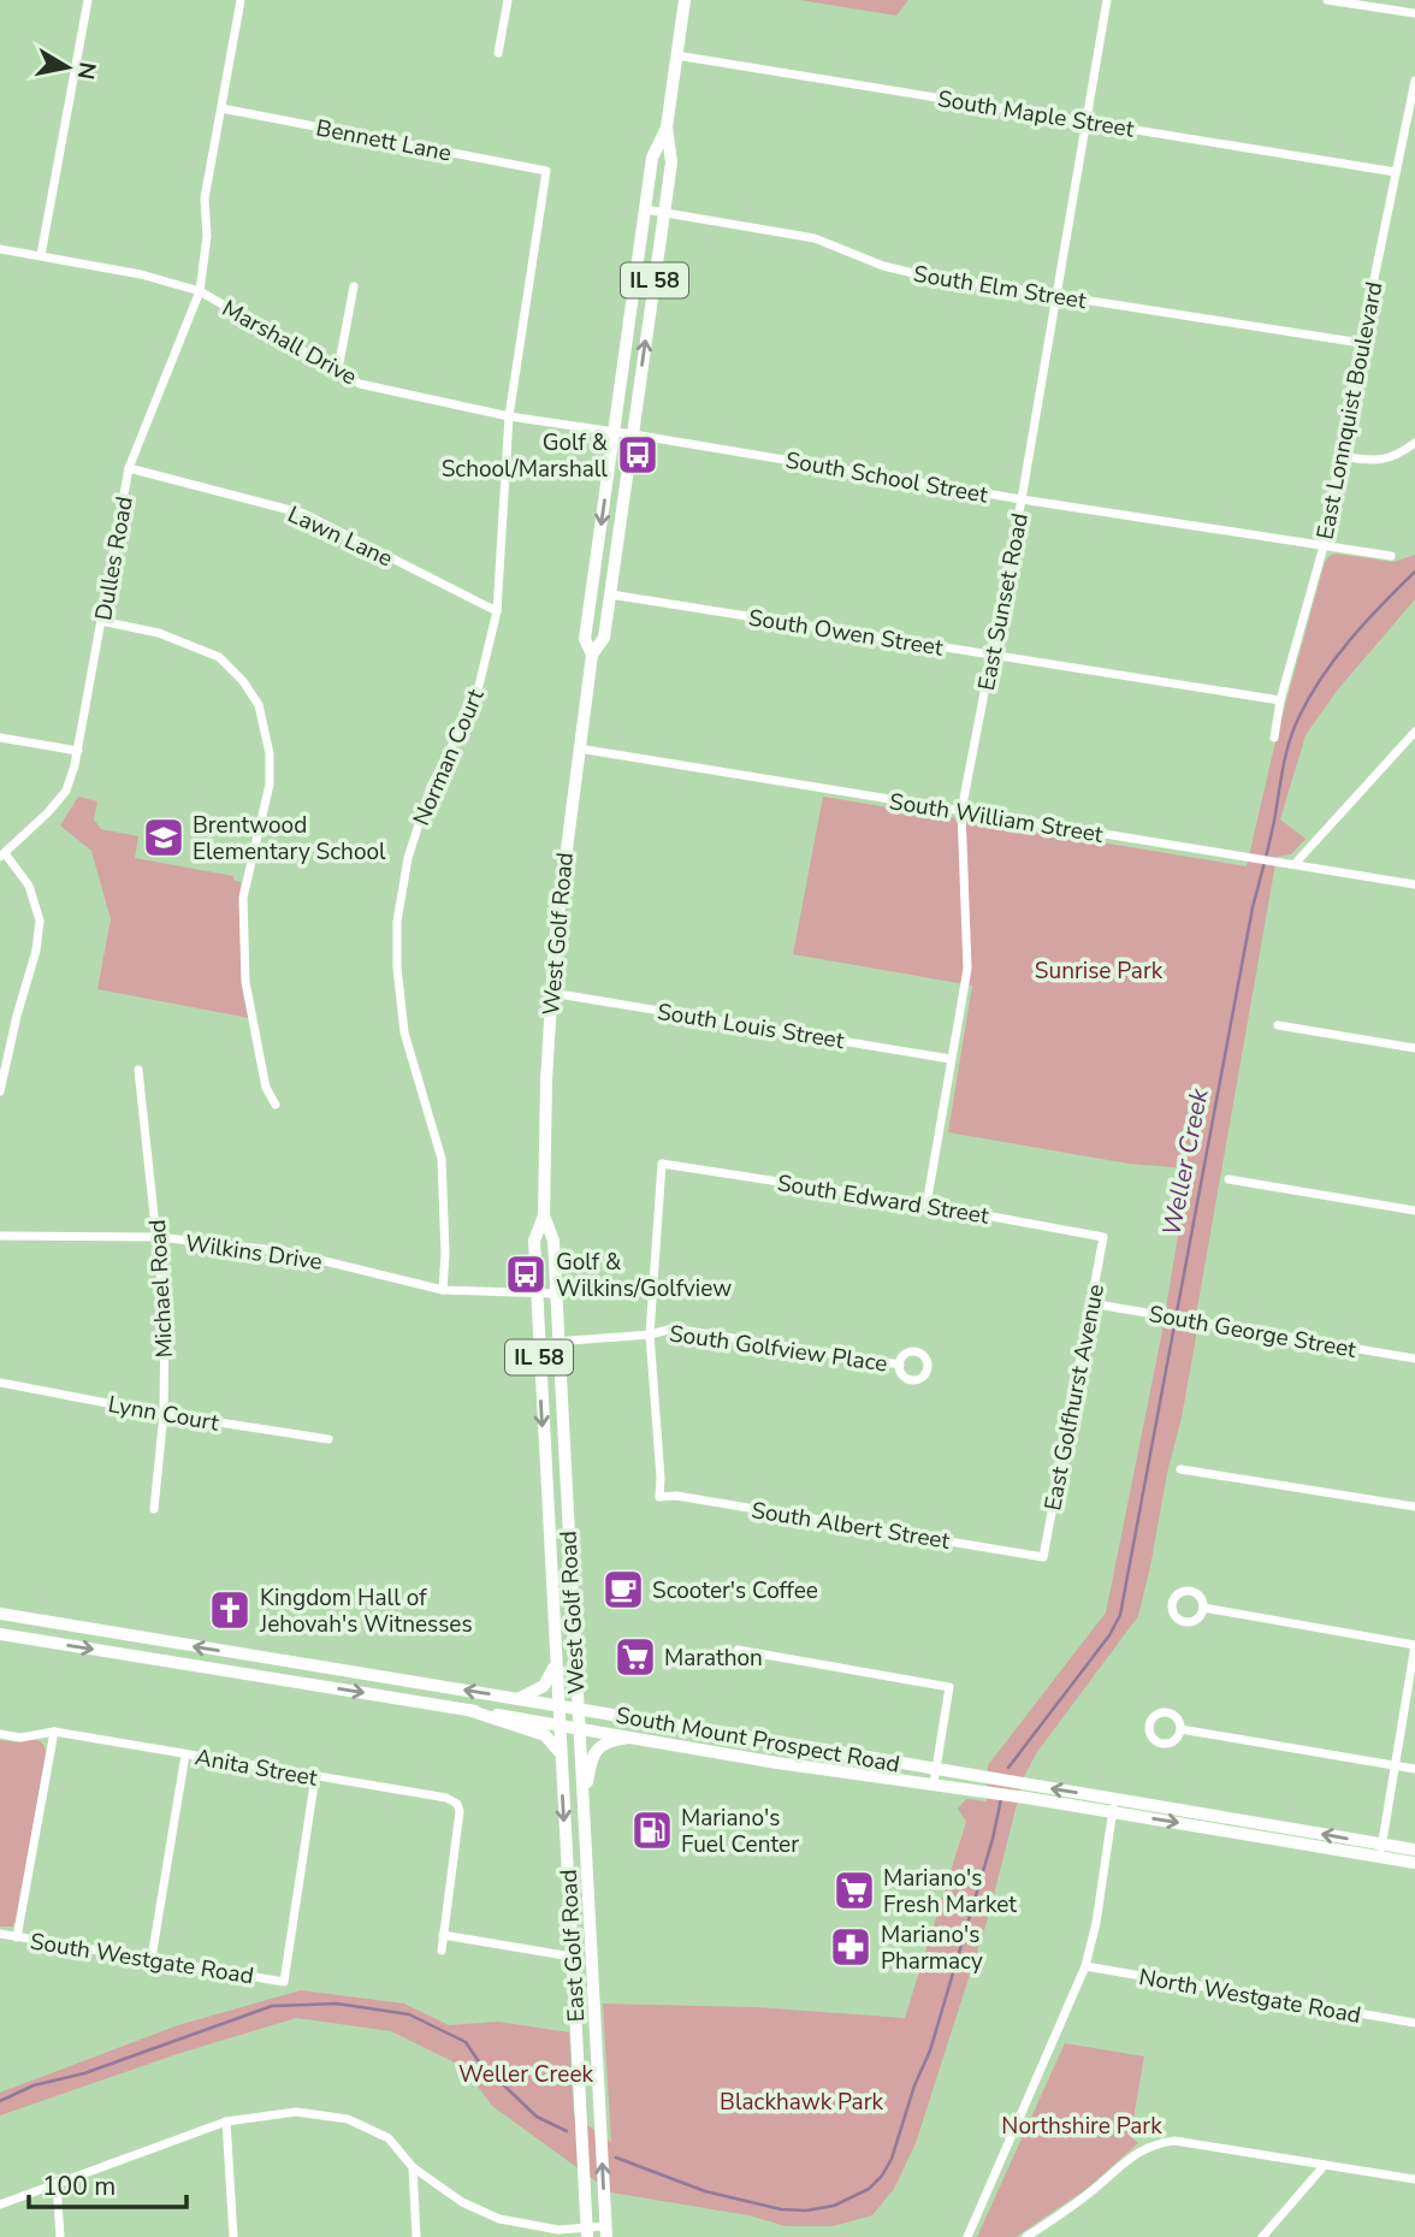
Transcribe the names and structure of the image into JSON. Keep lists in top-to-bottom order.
{
  "streets": {
    "main road": [
      "IL 58",
      "West Golf Road",
      "South Mount Prospect Road",
      "East Golf Road"
    ],
    "street": [
      "South Maple Street",
      "Bennett Lane",
      "South Elm Street",
      "Marshall Drive",
      "East Lonnquist Boulevard",
      "South School Street",
      "Lawn Lane",
      "Dulles Road",
      "East Sunset Road",
      "South Owen Street",
      "Norman Court",
      "South William Street",
      "South Louis Street",
      "South Edward Street",
      "Wilkins Drive",
      "Michael Road",
      "South George Street",
      "South Golfview Place",
      "East Golfhurst Avenue",
      "Lynn Court",
      "South Albert Street",
      "Anita Street",
      "South Westgate Road",
      "North Westgate Road"
    ]
  },
  "crossings": [
    ["South Maple Street", "East Lonnquist Boulevard"],
    ["South Maple Street", "East Sunset Road"],
    ["South Maple Street", "West Golf Road"],
    ["Bennett Lane", "Dulles Road"],
    ["Bennett Lane", "Norman Court"],
    ["South Elm Street", "East Lonnquist Boulevard"],
    ["South Elm Street", "East Sunset Road"],
    ["South Elm Street", "West Golf Road"],
    ["Marshall Drive", "South School Street"],
    ["Marshall Drive", "Dulles Road"],
    ["Marshall Drive", "Norman Court"],
    ["Marshall Drive", "West Golf Road"],
    ["East Lonnquist Boulevard", "South School Street"],
    ["East Lonnquist Boulevard", "South Owen Street"],
    ["South School Street", "East Sunset Road"],
    ["South School Street", "West Golf Road"],
    ["Lawn Lane", "Dulles Road"],
    ["Lawn Lane", "Norman Court"],
    ["East Sunset Road", "South Owen Street"],
    ["East Sunset Road", "South William Street"],
    ["East Sunset Road", "South Louis Street"],
    ["East Sunset Road", "South Edward Street"],
    ["South Owen Street", "West Golf Road"],
    ["Norman Court", "Wilkins Drive"],
    ["South William Street", "West Golf Road"],
    ["West Golf Road", "South Louis Street"],
    ["West Golf Road", "Wilkins Drive"],
    ["West Golf Road", "South Golfview Place"],
    ["West Golf Road", "South Mount Prospect Road"],
    ["West Golf Road", "East Golf Road"],
    ["South Edward Street", "South Golfview Place"],
    ["South Edward Street", "East Golfhurst Avenue"],
    ["South Edward Street", "South Albert Street"],
    ["Wilkins Drive", "Michael Road"],
    ["Michael Road", "Lynn Court"],
    ["South George Street", "East Golfhurst Avenue"],
    ["South Golfview Place", "South Albert Street"],
    ["East Golfhurst Avenue", "South Albert Street"],
    ["South Mount Prospect Road", "East Golf Road"],
    ["Anita Street", "South Westgate Road"]
  ],
  "water": ["Weller Creek"],
  "parks": [
    "Sunrise Park",
    "Weller Creek",
    "Blackhawk Park",
    "Northshire Park"
  ],
  "places": {
    "bus stop": ["Golf & School/Marshall", "Golf & Wilkins/Golfview"],
    "school or university": ["Brentwood Elementary School"],
    "cafe": ["Scooter's Coffee"],
    "church": ["Kingdom Hall of Jehovah's Witnesses"],
    "supermarket": ["Marathon", "Mariano's Fresh Market"],
    "fuel station": ["Mariano's Fuel Center"],
    "pharmacy": ["Mariano's Pharmacy"]
  },
  "scale_bar": "100 m",
  "north": "right"
}
